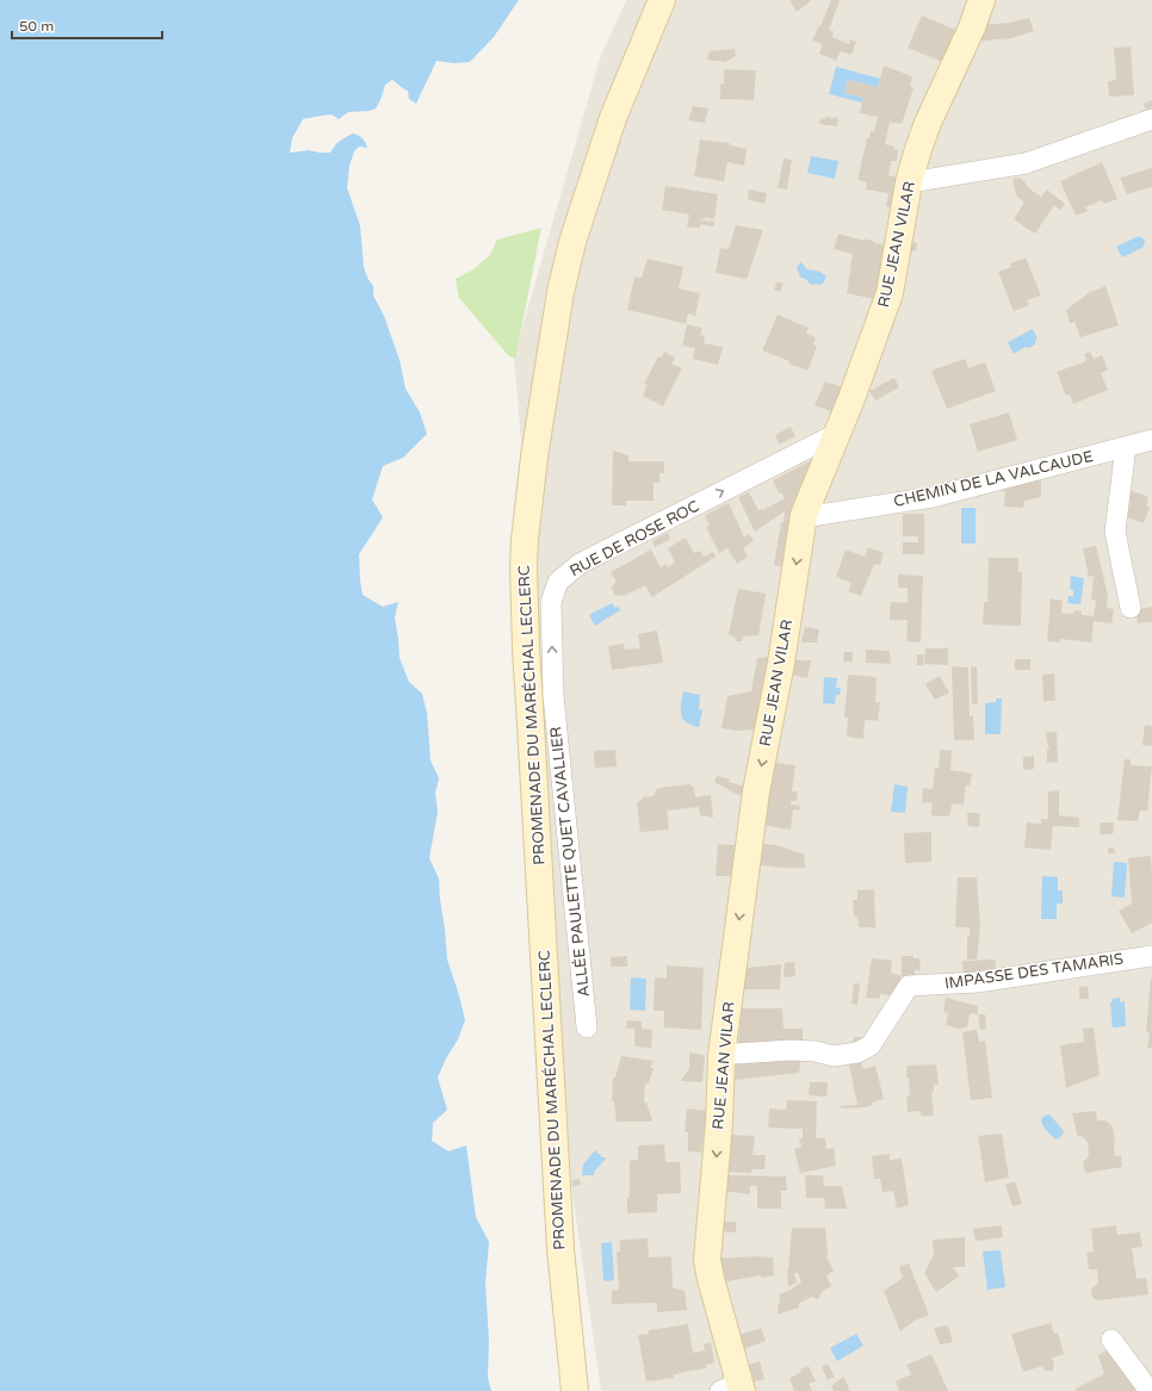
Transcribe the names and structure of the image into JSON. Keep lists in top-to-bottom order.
{
  "streets": {
    "street": [
      "RUE JEAN VILAR",
      "CHEMIN DE LA VALCAUDE",
      "RUE DE ROSE ROC",
      "PROMENADE DU MARÉCHAL LECLERC",
      "ALLÉE PAULETTE QUET CAVALLIER",
      "IMPASSE DES TAMARIS"
    ]
  },
  "crossings": [
    ["RUE JEAN VILAR", "CHEMIN DE LA VALCAUDE"],
    ["RUE JEAN VILAR", "RUE DE ROSE ROC"],
    ["RUE JEAN VILAR", "IMPASSE DES TAMARIS"],
    ["RUE DE ROSE ROC", "ALLÉE PAULETTE QUET CAVALLIER"]
  ],
  "one_way": ["RUE JEAN VILAR", "RUE DE ROSE ROC"],
  "scale_bar": "50 m"
}
